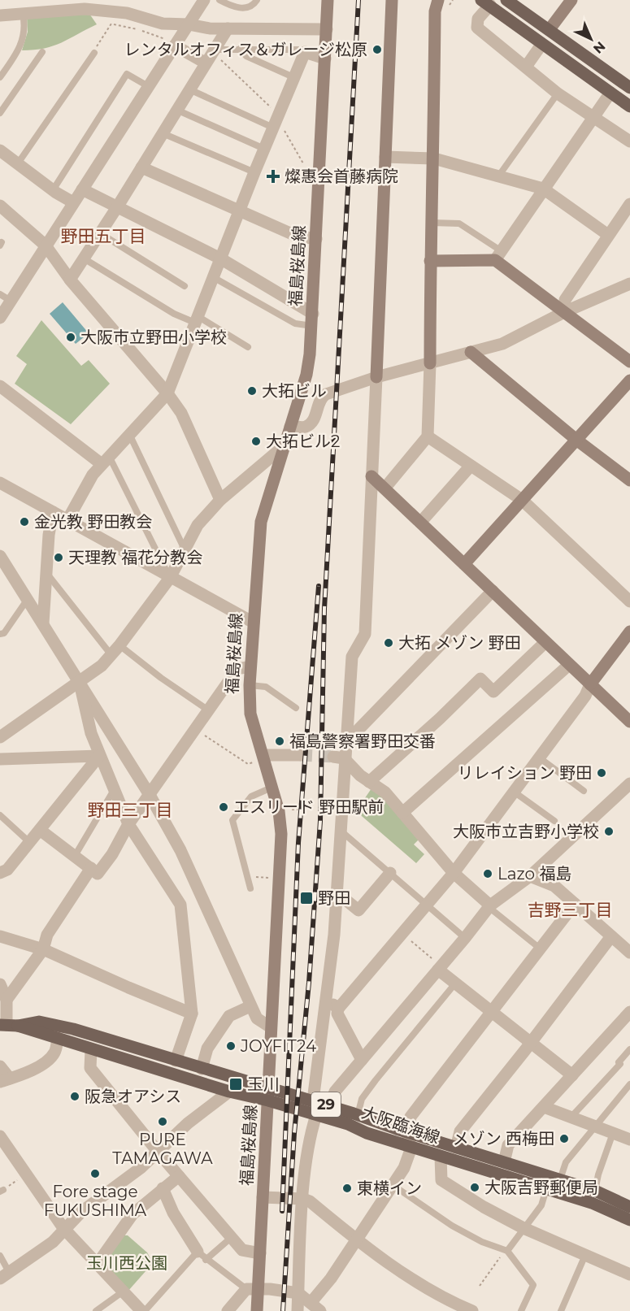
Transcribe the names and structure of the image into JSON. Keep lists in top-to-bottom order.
{
  "streets": {
    "main road": ["29", "大阪臨海線"],
    "street": ["福島桜島線"]
  },
  "crossings": [
    ["福島桜島線", "大阪臨海線"]
  ],
  "districts": ["野田五丁目", "野田三丁目", "吉野三丁目"],
  "parks": ["玉川西公園"],
  "places": {
    "other": [
      "レンタルオフィス＆ガレージ松原",
      "大阪市立野田小学校",
      "大拓ビル",
      "大拓ビル2",
      "金光教 野田教会",
      "天理教 福花分教会",
      "大拓 メゾン 野田",
      "福島警察署野田交番",
      "リレイション 野田",
      "エスリード 野田駅前",
      "大阪市立吉野小学校",
      "Lazo 福島",
      "JOYFIT24",
      "阪急オアシス",
      "PURE TAMAGAWA",
      "メゾン 西梅田",
      "Fore stage FUKUSHIMA",
      "大阪吉野郵便局",
      "東横イン"
    ],
    "health": ["燦惠会首藤病院"],
    "transit": ["野田", "玉川"]
  },
  "north": "bottom right"
}
